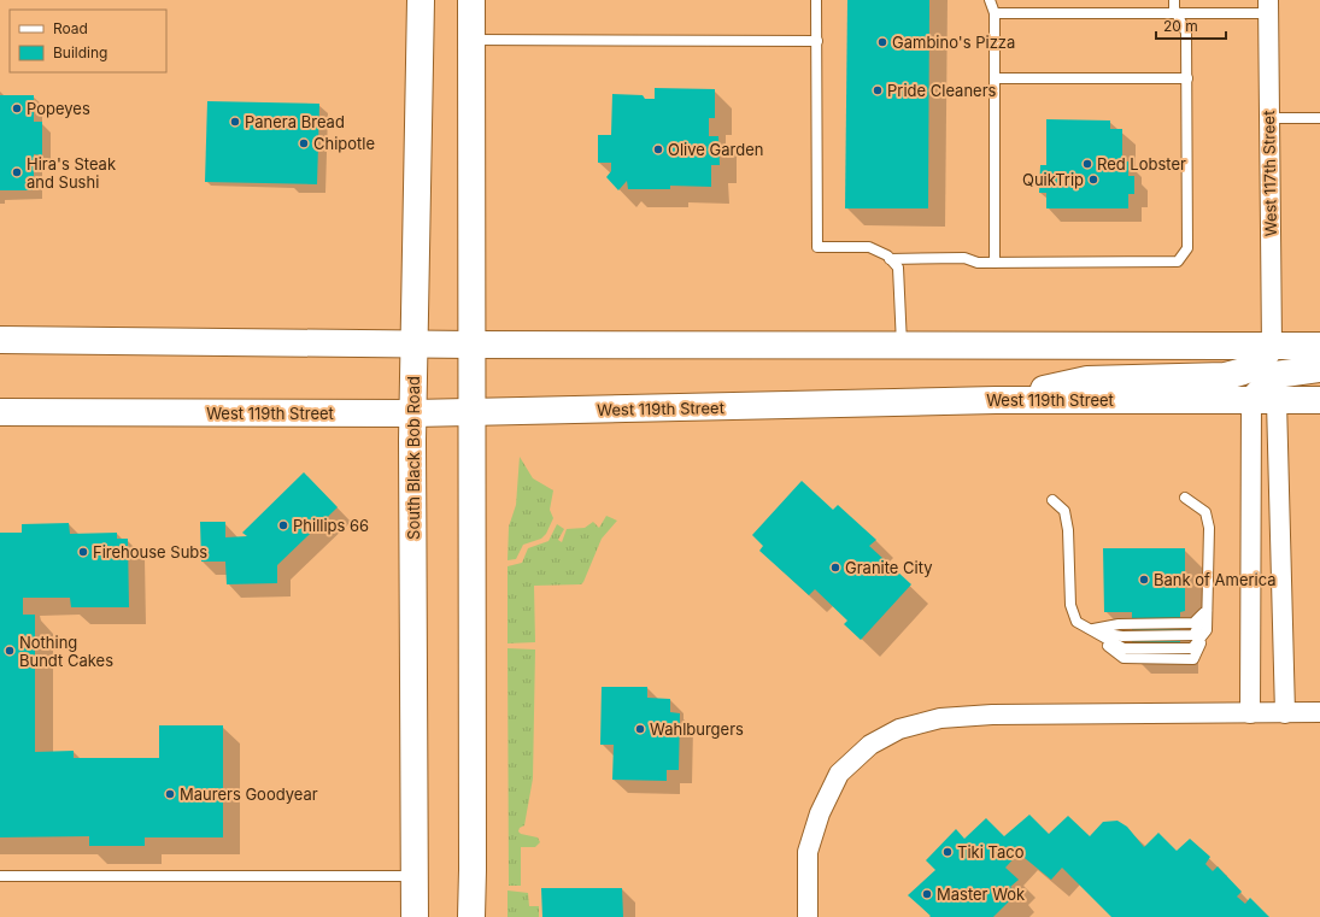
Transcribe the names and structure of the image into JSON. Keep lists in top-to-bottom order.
{
  "streets": {
    "main road": ["West 119th Street", "South Black Bob Road"],
    "street": ["West 117th Street"]
  },
  "crossings": [
    ["West 119th Street", "South Black Bob Road"]
  ],
  "places": [
    "Gambino's Pizza",
    "Pride Cleaners",
    "Popeyes",
    "Panera Bread",
    "Chipotle",
    "Olive Garden",
    "Red Lobster",
    "Hira's Steak and Sushi",
    "QuikTrip",
    "Phillips 66",
    "Firehouse Subs",
    "Granite City",
    "Bank of America",
    "Nothing Bundt Cakes",
    "Wahlburgers",
    "Maurers Goodyear",
    "Tiki Taco",
    "Master Wok"
  ],
  "legend": ["Road", "Building"],
  "scale_bar": "20 m"
}
